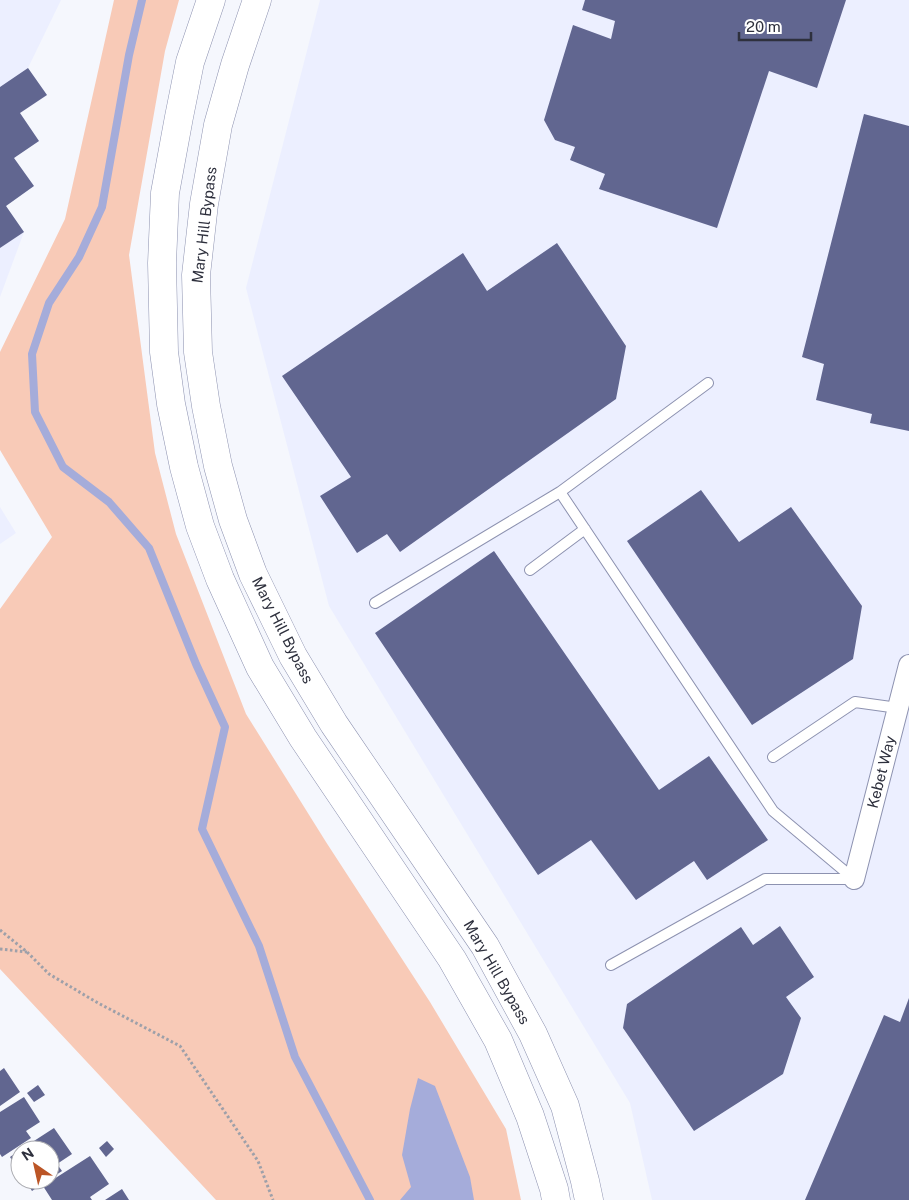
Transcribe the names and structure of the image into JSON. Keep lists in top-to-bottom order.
{
  "streets": {
    "highway": ["Mary Hill Bypass"],
    "street": ["Kebet Way"]
  },
  "scale_bar": "20 m",
  "north": "top left"
}
